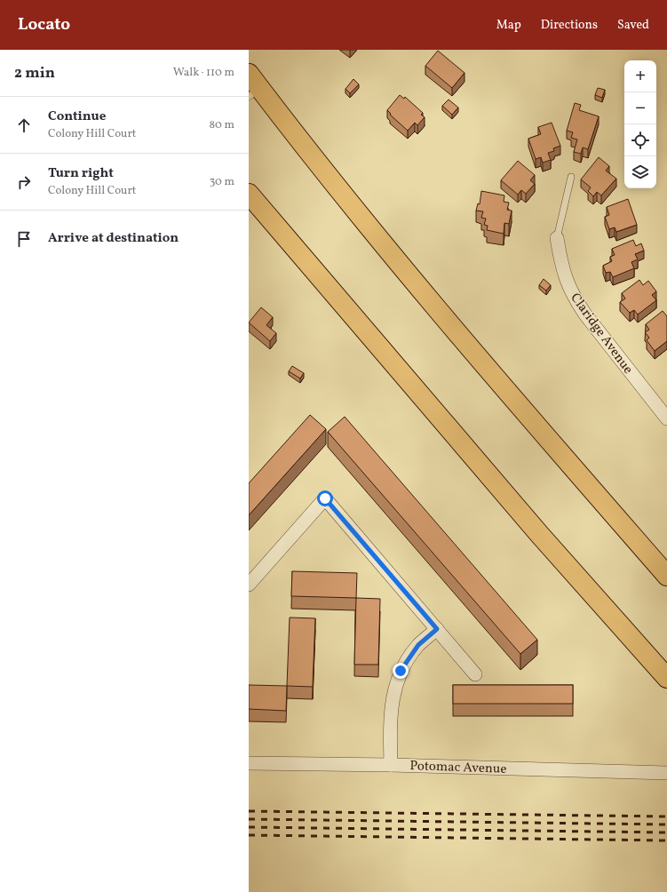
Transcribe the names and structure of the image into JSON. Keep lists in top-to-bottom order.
{
  "streets": {
    "street": ["Claridge Avenue", "Potomac Avenue"]
  },
  "page": {
    "header": "Locato",
    "nav": ["Map", "Directions", "Saved"],
    "heading": ["2 min", "Walk · 110 m"],
    "map_buttons": ["+", "−"],
    "list": [
      ["Continue", "Colony Hill Court", "80 m"],
      ["Turn right", "Colony Hill Court", "30 m"],
      "Arrive at destination"
    ]
  }
}
